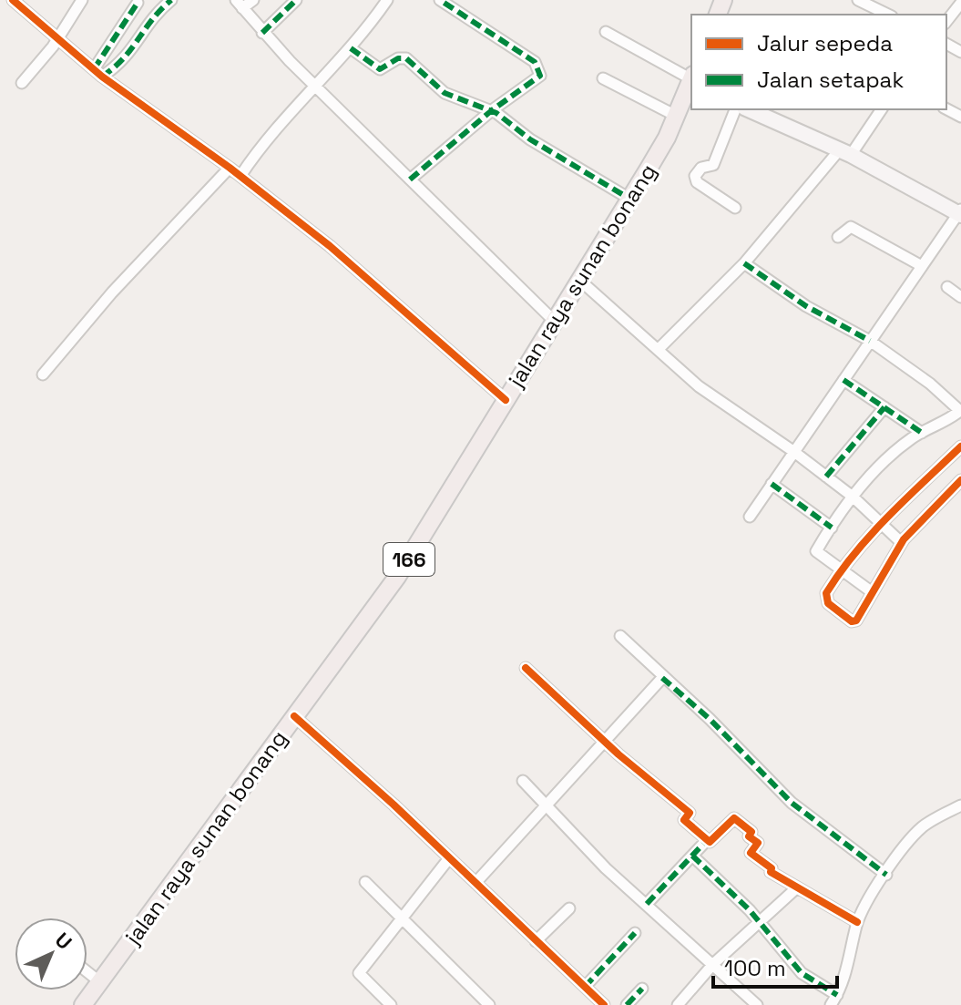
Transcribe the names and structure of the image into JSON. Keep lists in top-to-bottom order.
{
  "streets": {
    "main road": ["jalan raya sunan bonang", "166"]
  },
  "legend": ["Jalur sepeda", "Jalan setapak"],
  "scale_bar": "100 m",
  "north": "top right"
}
